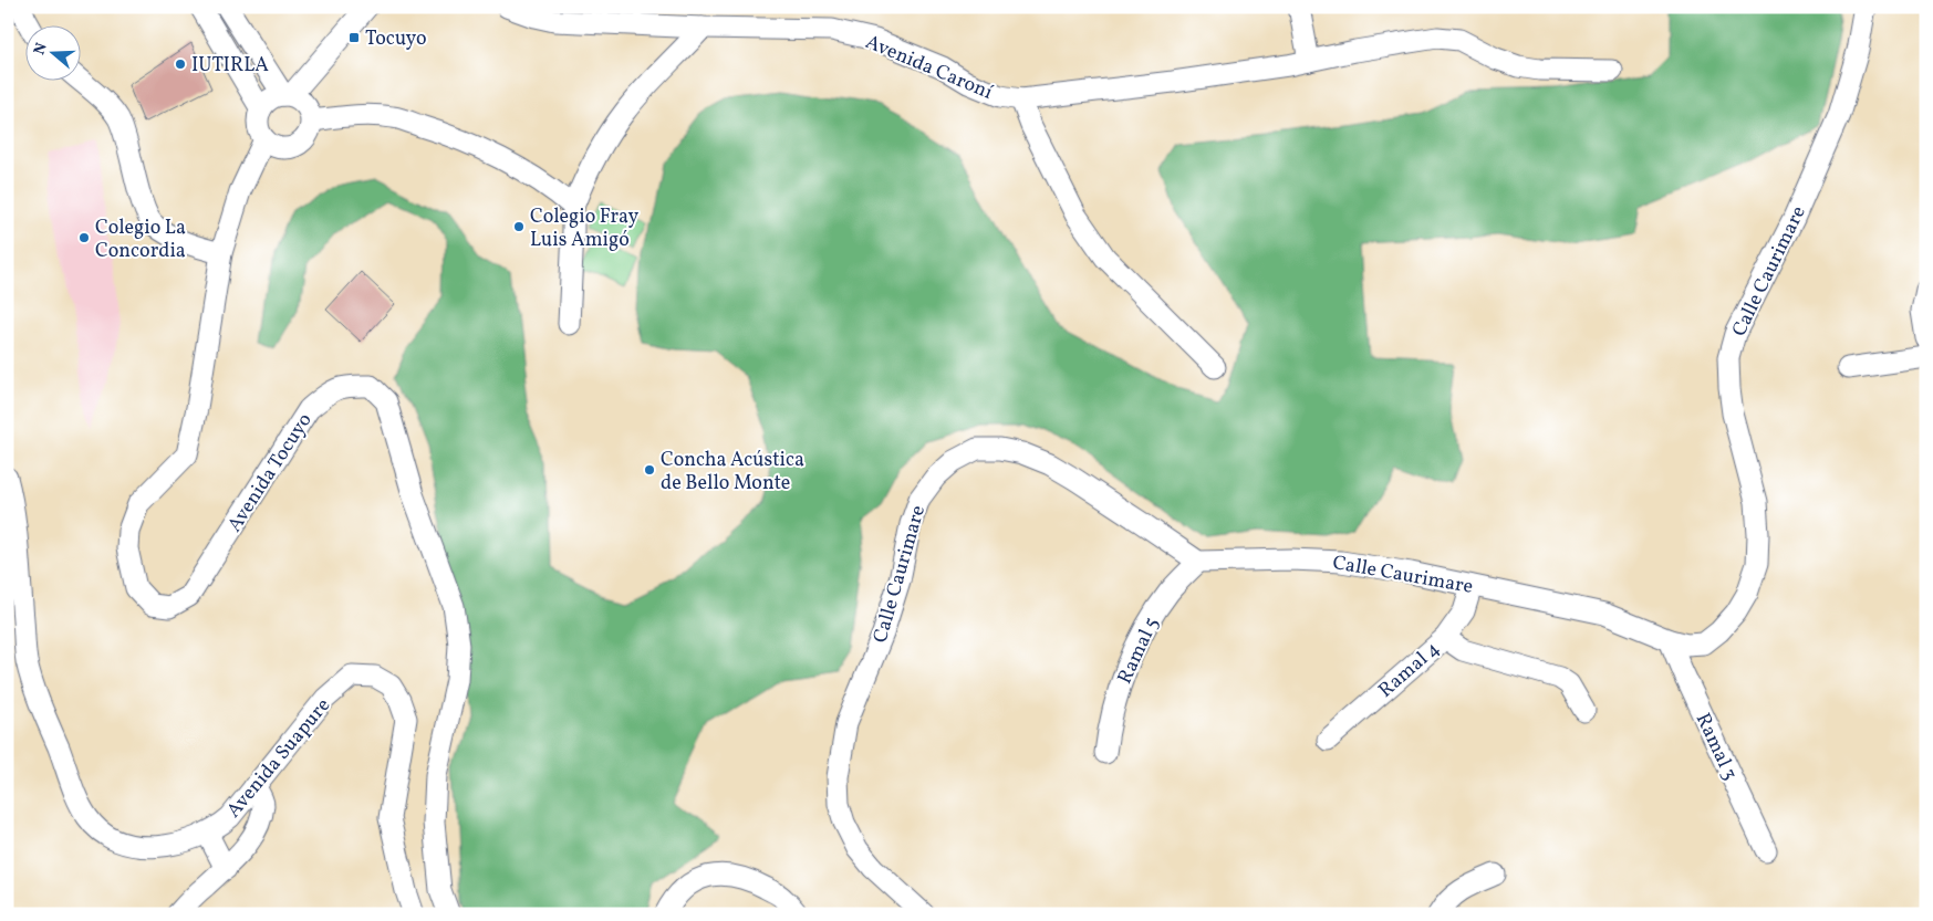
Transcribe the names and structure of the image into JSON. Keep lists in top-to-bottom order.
{
  "streets": {
    "street": [
      "Avenida Caroní",
      "Calle Caurimare",
      "Avenida Tocuyo",
      "Ramal 5",
      "Ramal 4",
      "Ramal 3",
      "Avenida Suapure"
    ]
  },
  "crossings": [
    ["Calle Caurimare", "Ramal 5"],
    ["Calle Caurimare", "Ramal 4"],
    ["Calle Caurimare", "Ramal 3"]
  ],
  "places": {
    "transit": ["Tocuyo"],
    "other": [
      "IUTIRLA",
      "Colegio Fray Luis Amigó",
      "Colegio La Concordia",
      "Concha Acústica de Bello Monte"
    ]
  },
  "north": "left"
}
